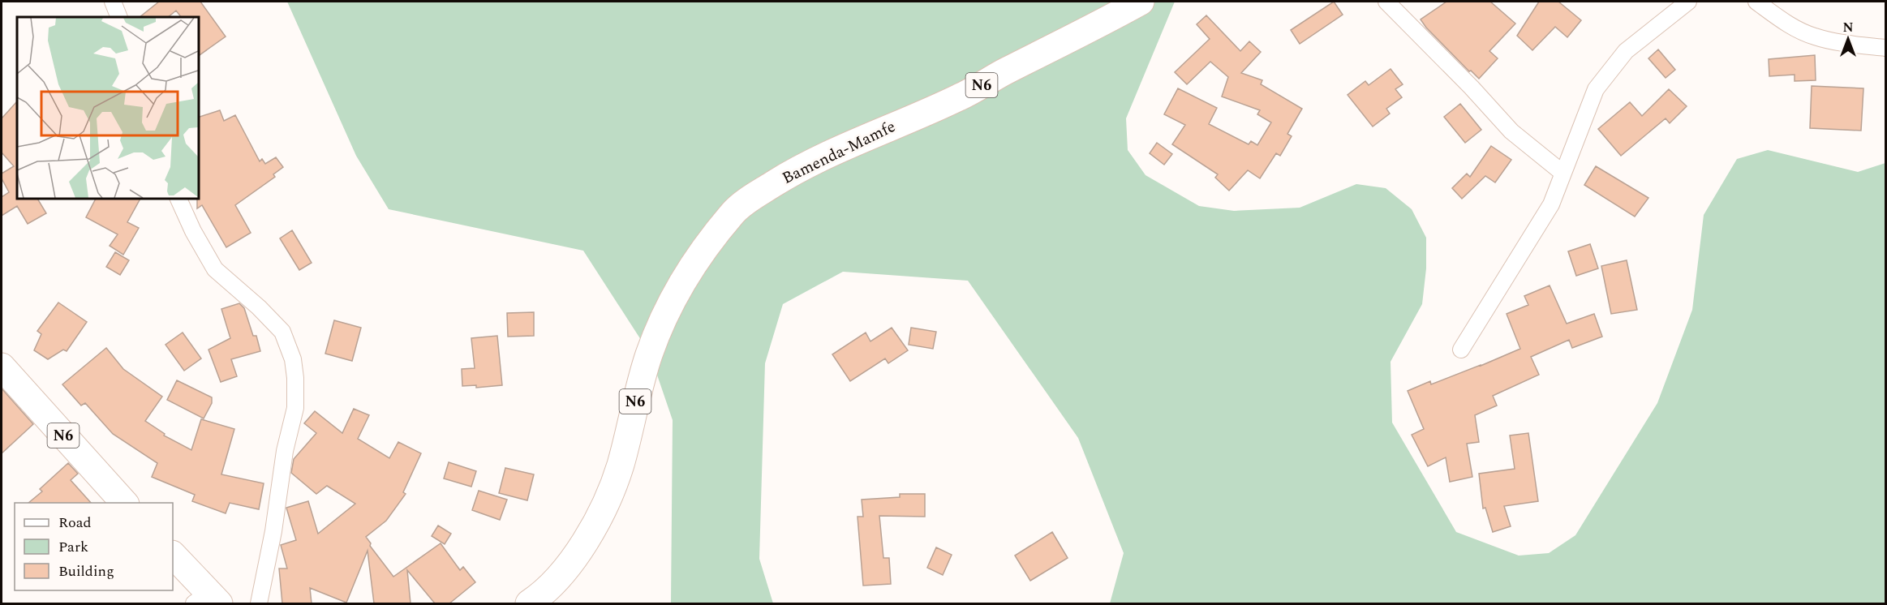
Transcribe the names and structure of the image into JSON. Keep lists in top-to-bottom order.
{
  "streets": {
    "highway": ["N6", "Bamenda-Mamfe"]
  },
  "legend": ["Road", "Park", "Building"],
  "north": "top"
}
